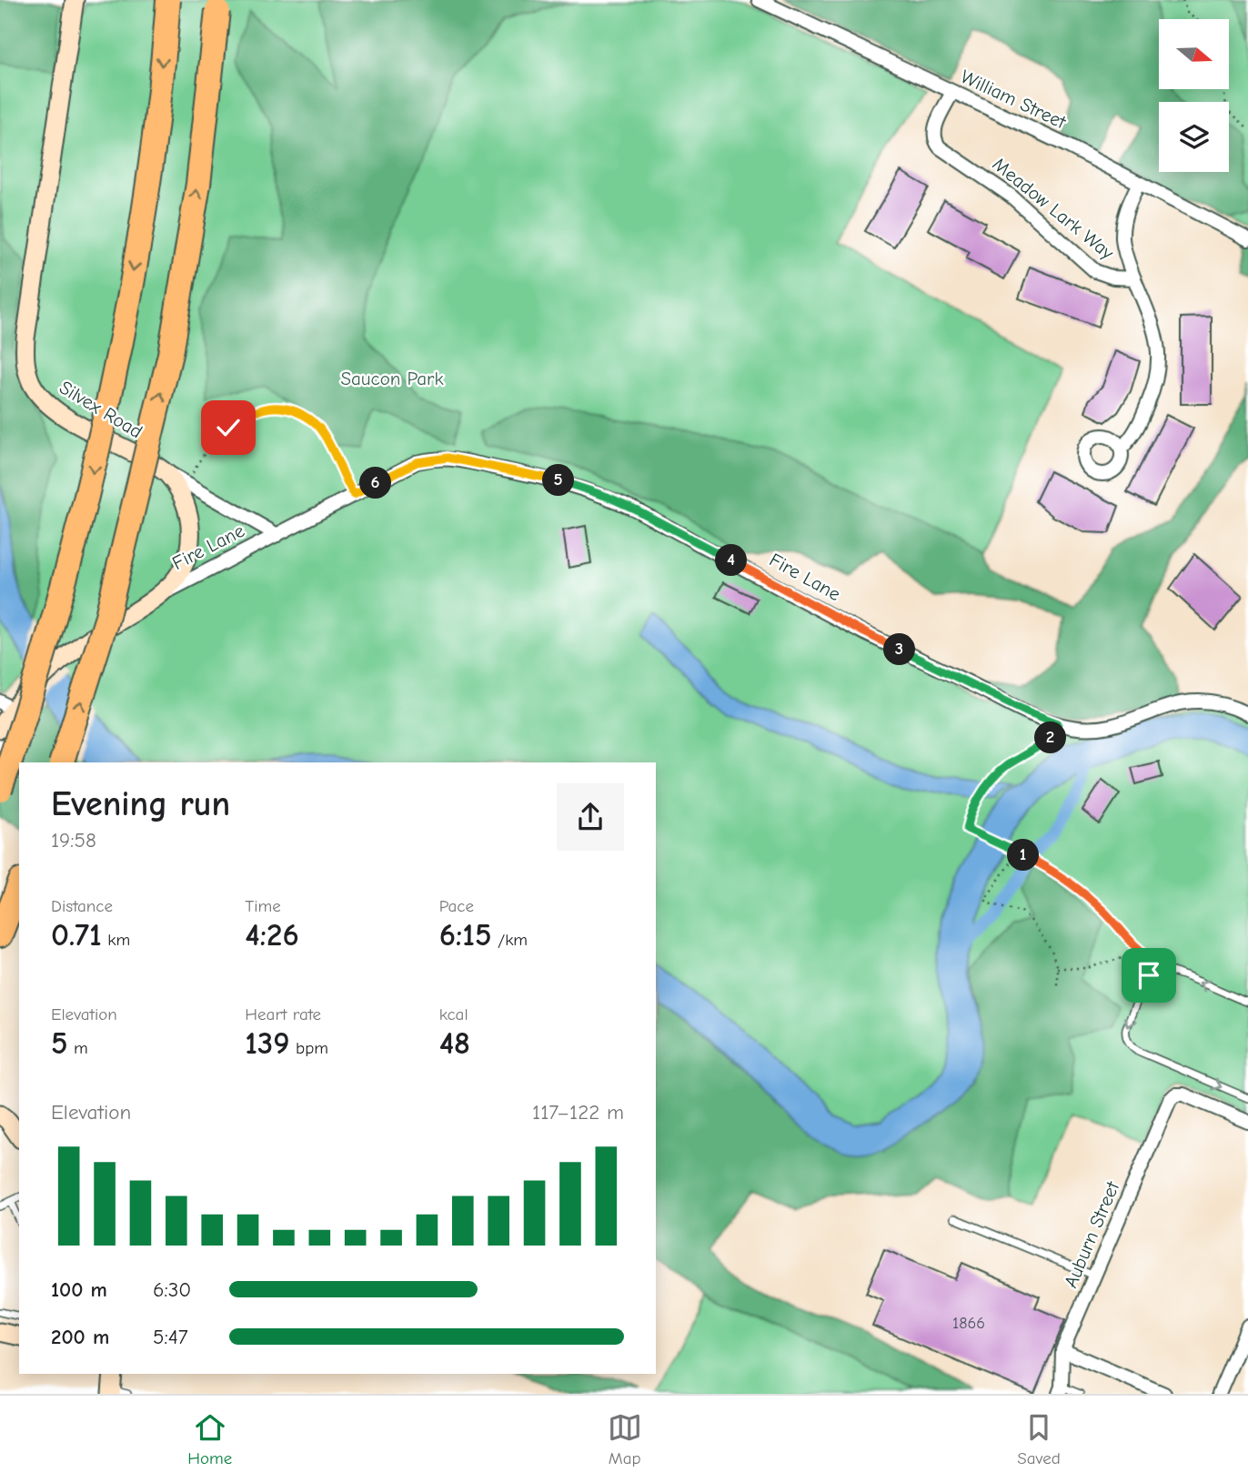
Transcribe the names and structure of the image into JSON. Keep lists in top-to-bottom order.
{
  "streets": {
    "street": [
      "William Street",
      "Meadow Lark Way",
      "Silvex Road",
      "Fire Lane",
      "Auburn Street"
    ]
  },
  "crossings": [
    ["William Street", "Meadow Lark Way"],
    ["Silvex Road", "Fire Lane"]
  ],
  "parks": ["Saucon Park"],
  "house_numbers": ["1866"],
  "north": "right",
  "page": {
    "pins": [
      "5",
      "6",
      "4",
      "3",
      "2",
      "1"
    ],
    "heading": ["Evening run", "19:58"],
    "stats": [
      ["Distance", "0.71 km"],
      ["Time", "4:26"],
      ["Pace", "6:15 /km"],
      ["Elevation", "5 m"],
      ["Heart rate", "139 bpm"],
      ["kcal", "48"]
    ],
    "chart": ["Elevation", "117–122 m"],
    "list": [
      {
        "name": "100 m",
        "note": "6:30"
      },
      {
        "name": "200 m",
        "note": "5:47"
      }
    ],
    "tabs": ["Home", "Map", "Saved"]
  }
}
